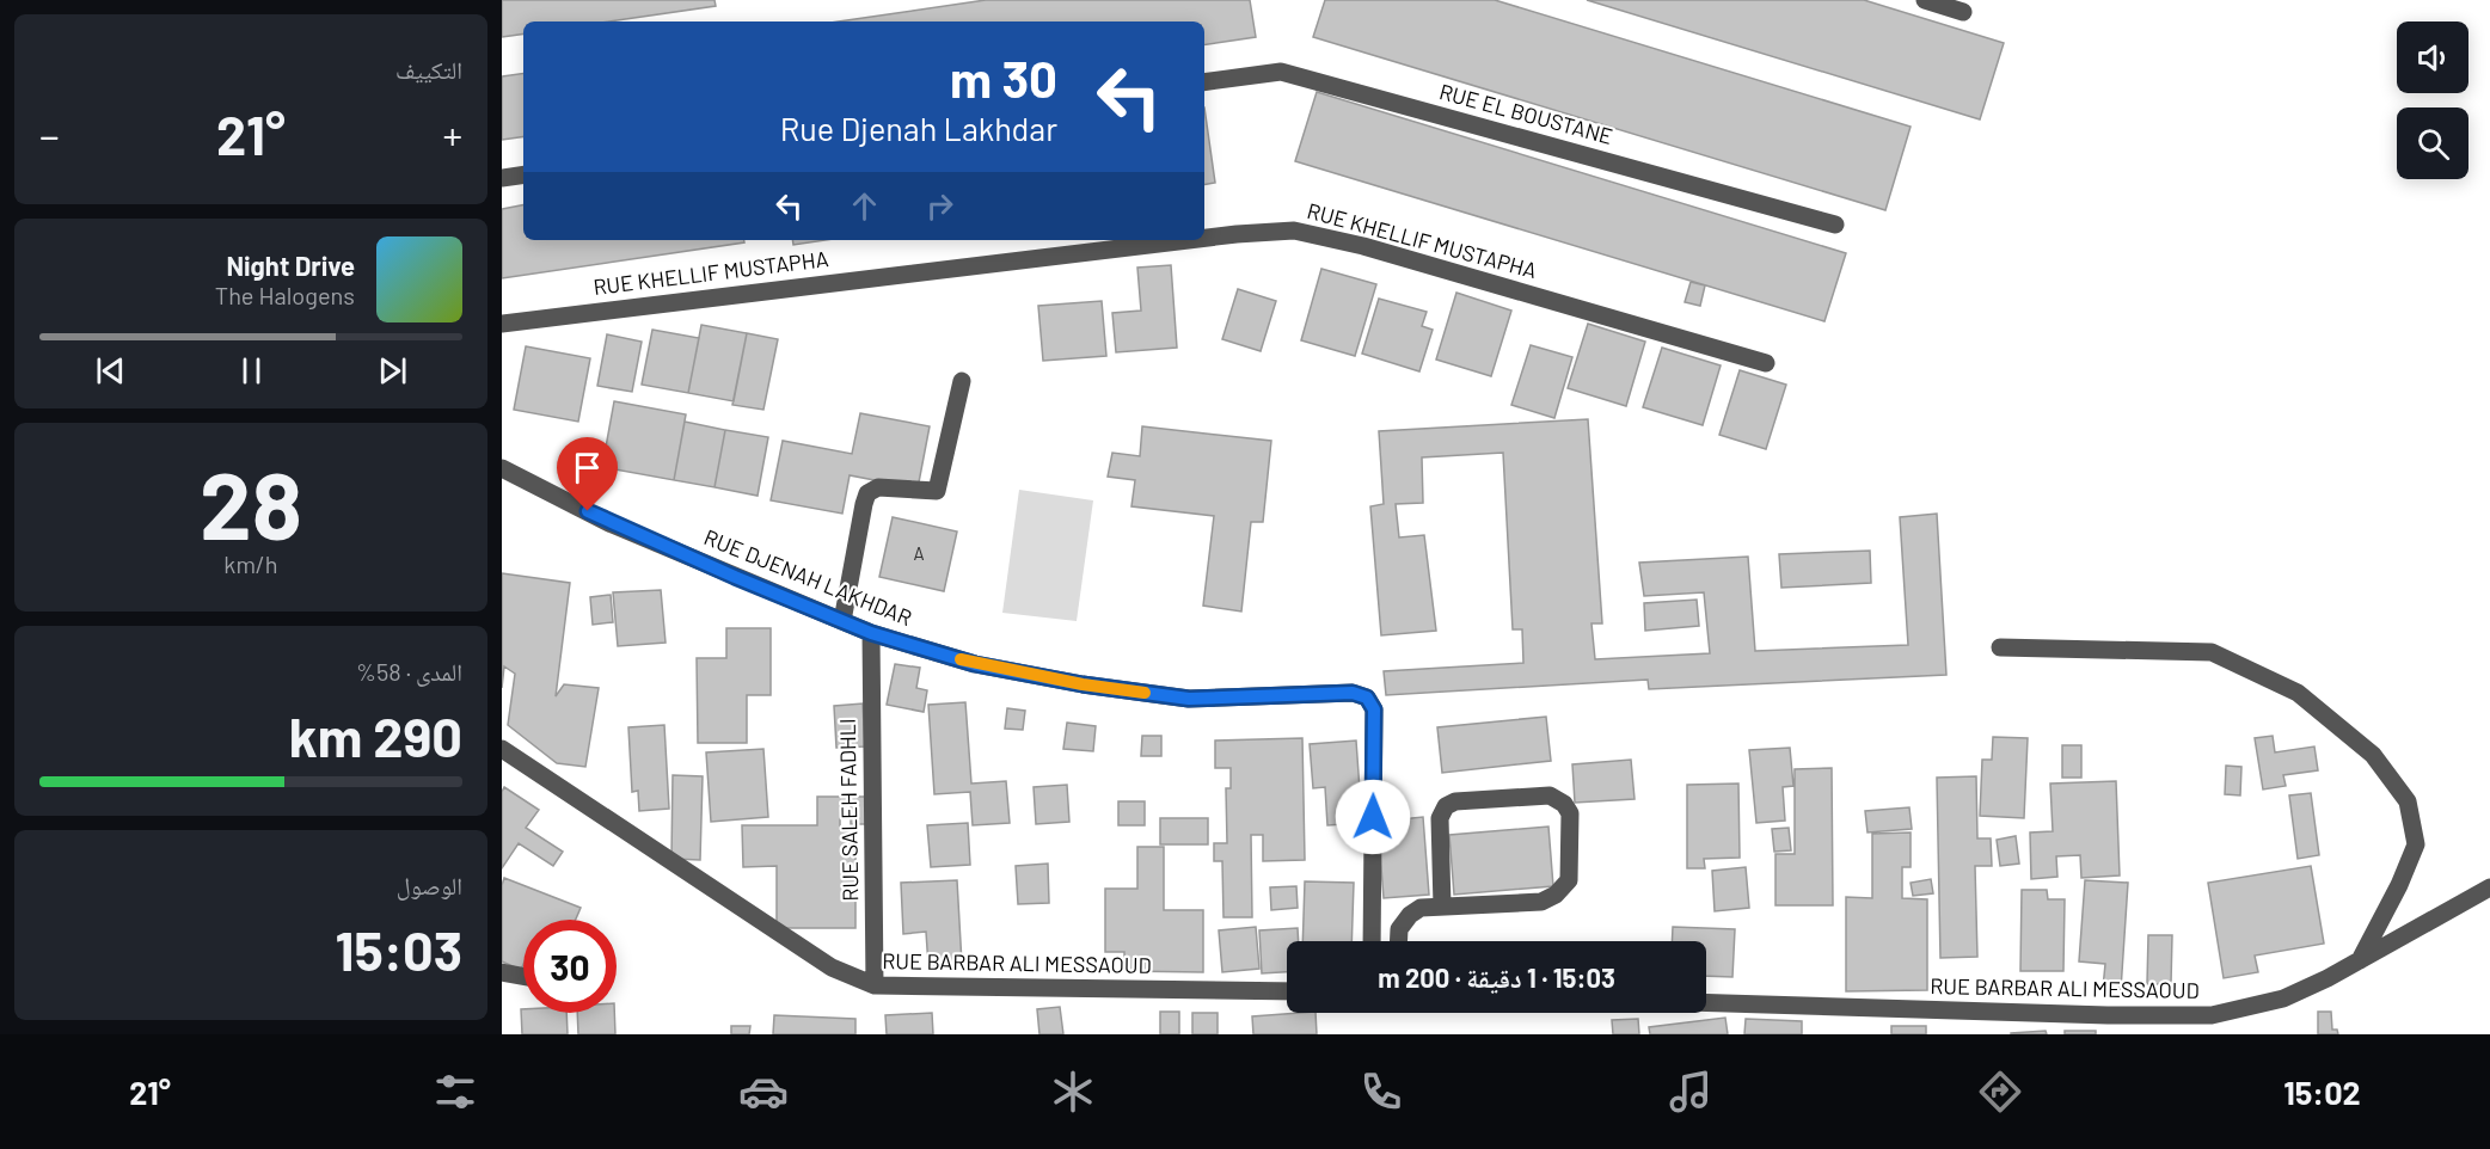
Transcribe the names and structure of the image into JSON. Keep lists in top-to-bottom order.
{
  "streets": {
    "street": [
      "RUE EL BOUSTANE",
      "RUE KHELLIF MUSTAPHA",
      "RUE DJENAH LAKHDAR",
      "RUE SALEH FADHLI",
      "RUE BARBAR ALI MESSAOUD"
    ]
  },
  "crossings": [
    ["RUE DJENAH LAKHDAR", "RUE SALEH FADHLI"],
    ["RUE SALEH FADHLI", "RUE BARBAR ALI MESSAOUD"]
  ],
  "house_numbers": ["A"],
  "page": {
    "tile": [
      "التكييف",
      ["28", "km/h"],
      ["المدى · 58%", "290 km"],
      ["الوصول", "15:03"]
    ],
    "turn": ["30 m", "Rue Djenah Lakhdar"],
    "heat": ["−", "21°", "+"],
    "song": ["Night Drive", "The Halogens"],
    "limit": "30",
    "trip": "15:03 · 1 دقيقة · 200 m",
    "tabs": ["15:02", "21°"]
  }
}
